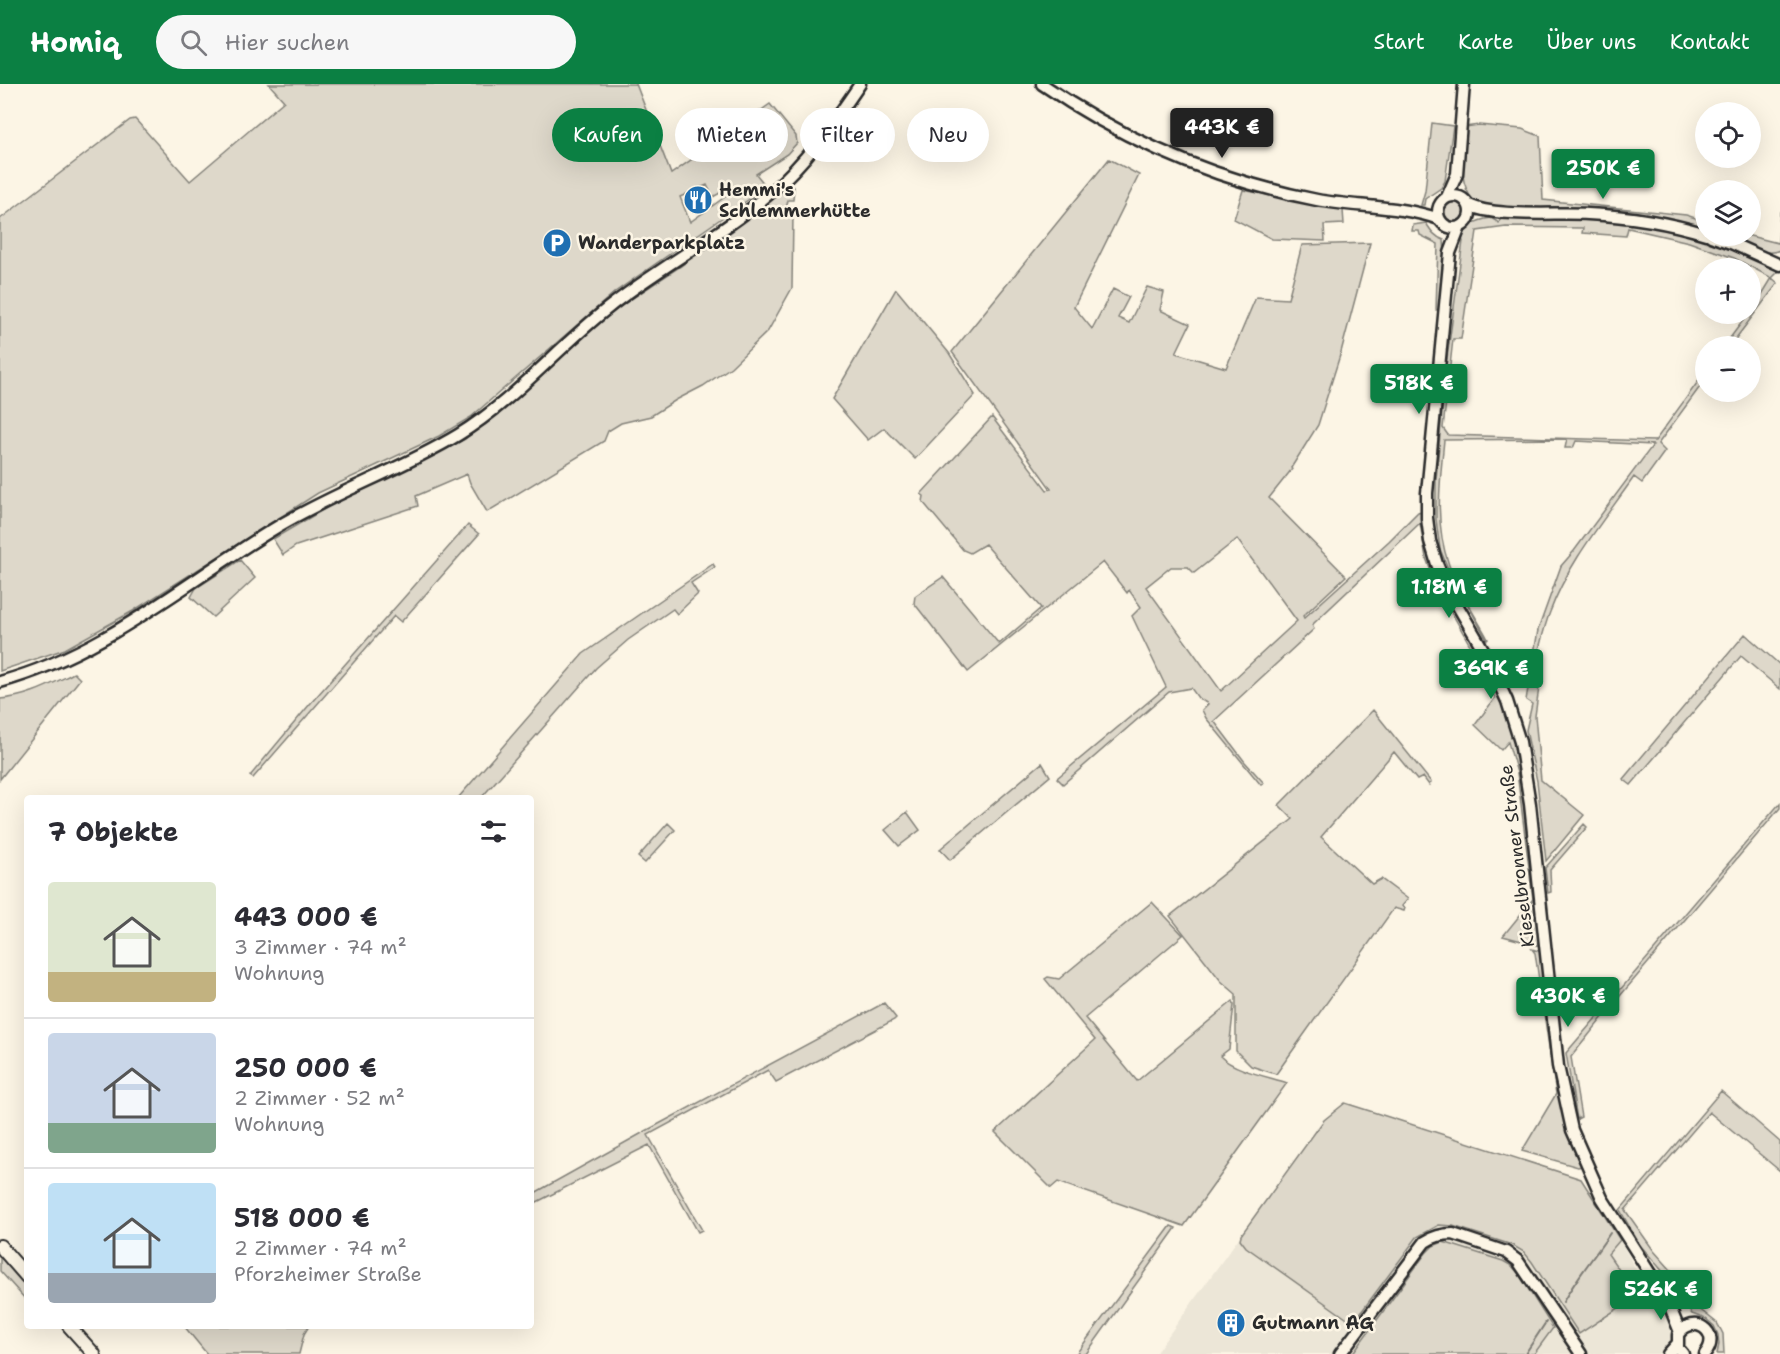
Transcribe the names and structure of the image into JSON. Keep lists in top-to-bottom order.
{
  "streets": {
    "street": ["Kieselbronner Straße"]
  },
  "places": {
    "restaurant": ["Hemmi's Schlemmerhütte"],
    "parking": ["Wanderparkplatz"],
    "building": ["Gutmann AG"]
  },
  "page": {
    "header": "Homiq",
    "search": "Hier suchen",
    "nav": [
      "Start",
      "Karte",
      "Über uns",
      "Kontakt"
    ],
    "map_buttons": ["+", "−"],
    "price": [
      "443K €",
      "250K €",
      "518K €",
      "1.18M €",
      "369K €",
      "430K €",
      "526K €"
    ],
    "chip": [
      "Kaufen",
      "Mieten",
      "Filter",
      "Neu"
    ],
    "heading": "7 Objekte",
    "list": [
      {
        "name": "443 000 €",
        "note": "3 Zimmer · 74 m² · Wohnung"
      },
      {
        "name": "250 000 €",
        "note": "2 Zimmer · 52 m² · Wohnung"
      },
      {
        "name": "518 000 €",
        "note": "2 Zimmer · 74 m² · Pforzheimer Straße"
      }
    ]
  }
}
